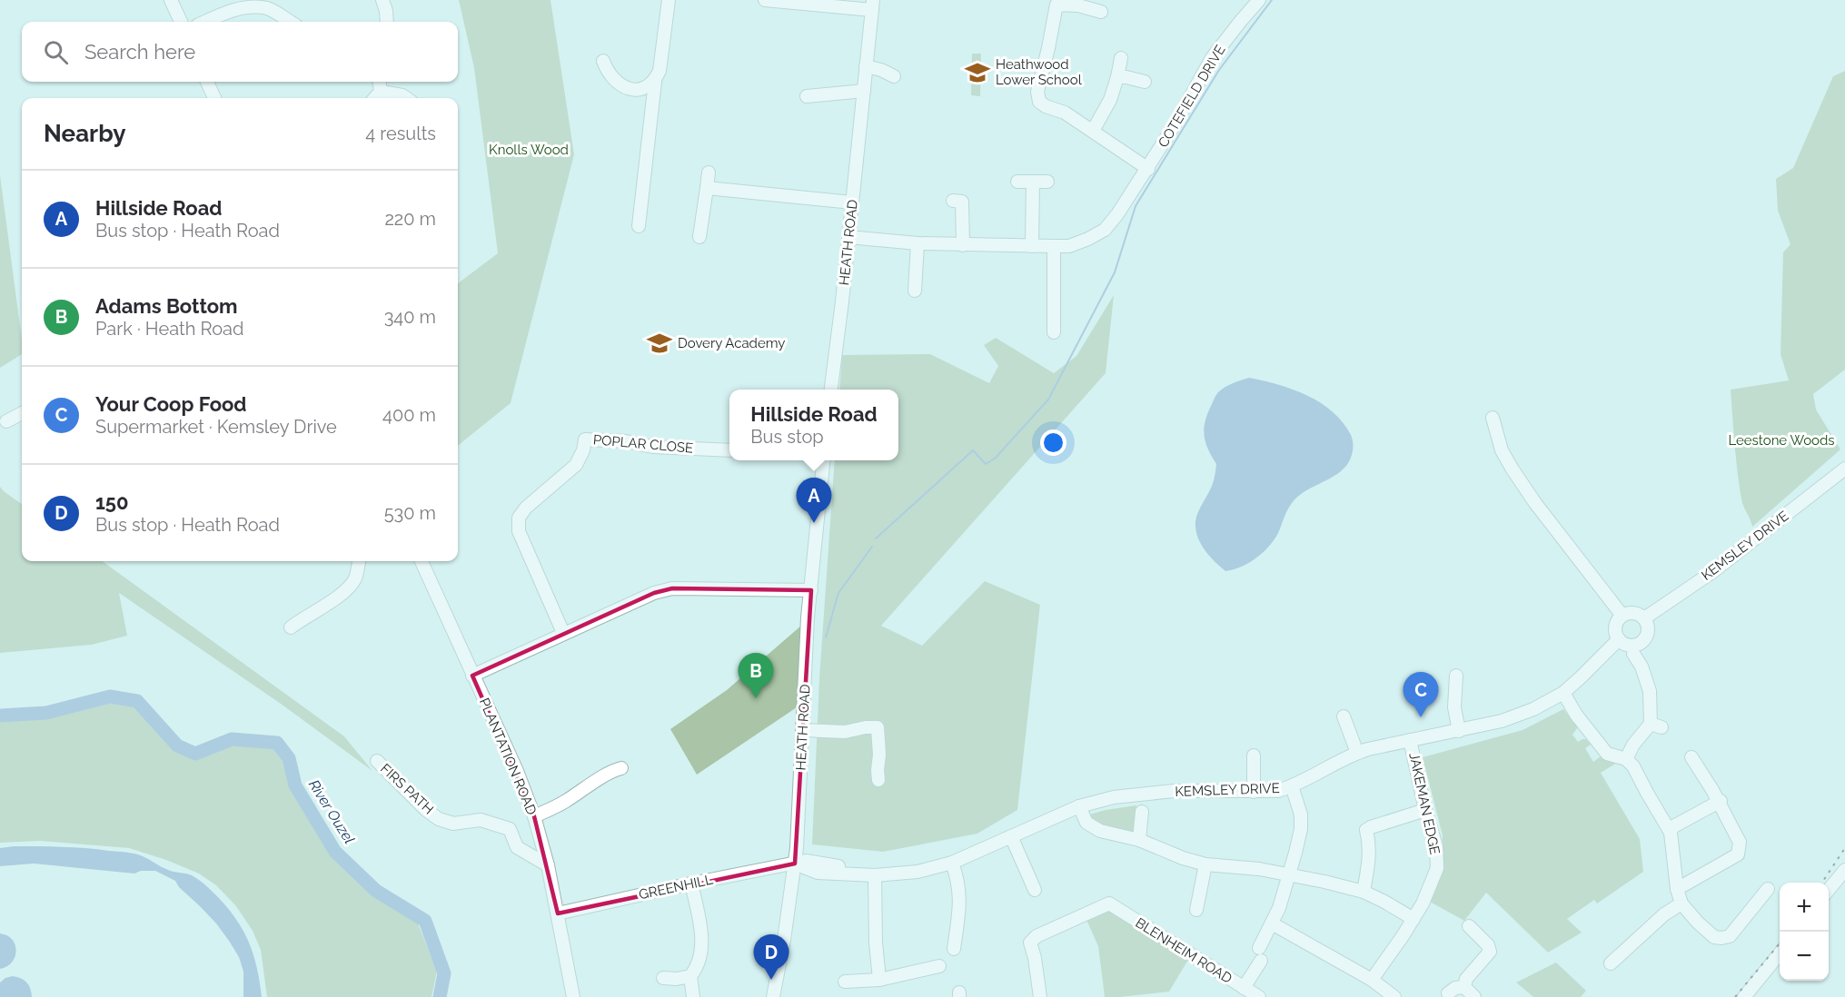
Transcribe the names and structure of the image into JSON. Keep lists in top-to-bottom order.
{
  "streets": {
    "street": [
      "COTEFIELD DRIVE",
      "HEATH ROAD",
      "POPLAR CLOSE",
      "KEMSLEY DRIVE",
      "PLANTATION ROAD",
      "FIRS PATH",
      "JAKEMAN EDGE",
      "GREENHILL",
      "BLENHEIM ROAD"
    ]
  },
  "crossings": [
    ["COTEFIELD DRIVE", "HEATH ROAD"],
    ["HEATH ROAD", "KEMSLEY DRIVE"],
    ["HEATH ROAD", "GREENHILL"],
    ["KEMSLEY DRIVE", "JAKEMAN EDGE"],
    ["KEMSLEY DRIVE", "GREENHILL"],
    ["PLANTATION ROAD", "FIRS PATH"],
    ["PLANTATION ROAD", "GREENHILL"]
  ],
  "water": ["River Ouzel"],
  "parks": ["Knolls Wood", "Leestone Woods"],
  "places": {
    "school or university": ["Heathwood Lower School", "Dovery Academy"]
  },
  "page": {
    "search": "Search here",
    "heading": ["Nearby", "4 results"],
    "list": [
      {
        "mark": "A",
        "name": "Hillside Road",
        "note": "Bus stop · Heath Road",
        "value": "220 m"
      },
      {
        "mark": "B",
        "name": "Adams Bottom",
        "note": "Park · Heath Road",
        "value": "340 m"
      },
      {
        "mark": "C",
        "name": "Your Coop Food",
        "note": "Supermarket · Kemsley Drive",
        "value": "400 m"
      },
      {
        "mark": "D",
        "name": "150",
        "note": "Bus stop · Heath Road",
        "value": "530 m"
      }
    ],
    "popup": ["Hillside Road", "Bus stop"],
    "pins": [
      "A",
      "B",
      "C",
      "D"
    ],
    "map_buttons": ["+", "−"]
  }
}
